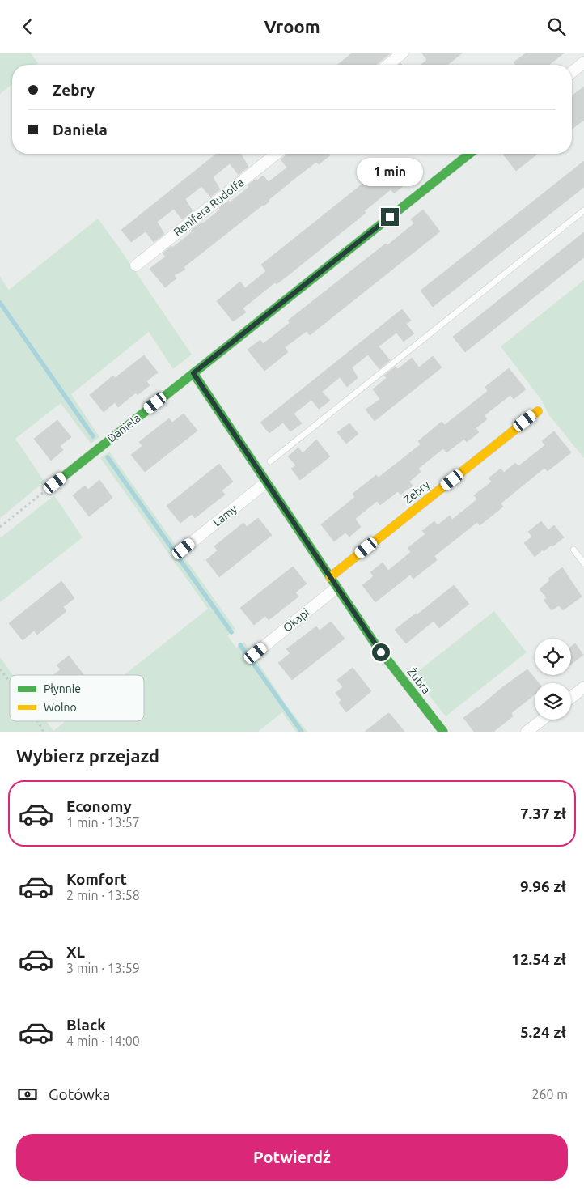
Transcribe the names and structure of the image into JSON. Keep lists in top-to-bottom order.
{
  "streets": {
    "street": [
      "Renifera Rudolfa",
      "Daniela",
      "Zebry",
      "Lamy",
      "Okapi",
      "Żubra"
    ]
  },
  "crossings": [
    ["Okapi", "Żubra"]
  ],
  "legend": ["Płynnie", "Wolno"],
  "page": {
    "header": "Vroom",
    "banner": ["Zebry", "Daniela"],
    "bubble": "1 min",
    "heading": "Wybierz przejazd",
    "list": [
      {
        "name": "Economy",
        "note": "1 min · 13:57",
        "value": "7.37 zł"
      },
      {
        "name": "Komfort",
        "note": "2 min · 13:58",
        "value": "9.96 zł"
      },
      {
        "name": "XL",
        "note": "3 min · 13:59",
        "value": "12.54 zł"
      },
      {
        "name": "Black",
        "note": "4 min · 14:00",
        "value": "5.24 zł"
      }
    ],
    "pay": ["Gotówka", "260 m"],
    "buttons": "Potwierdź"
  }
}
